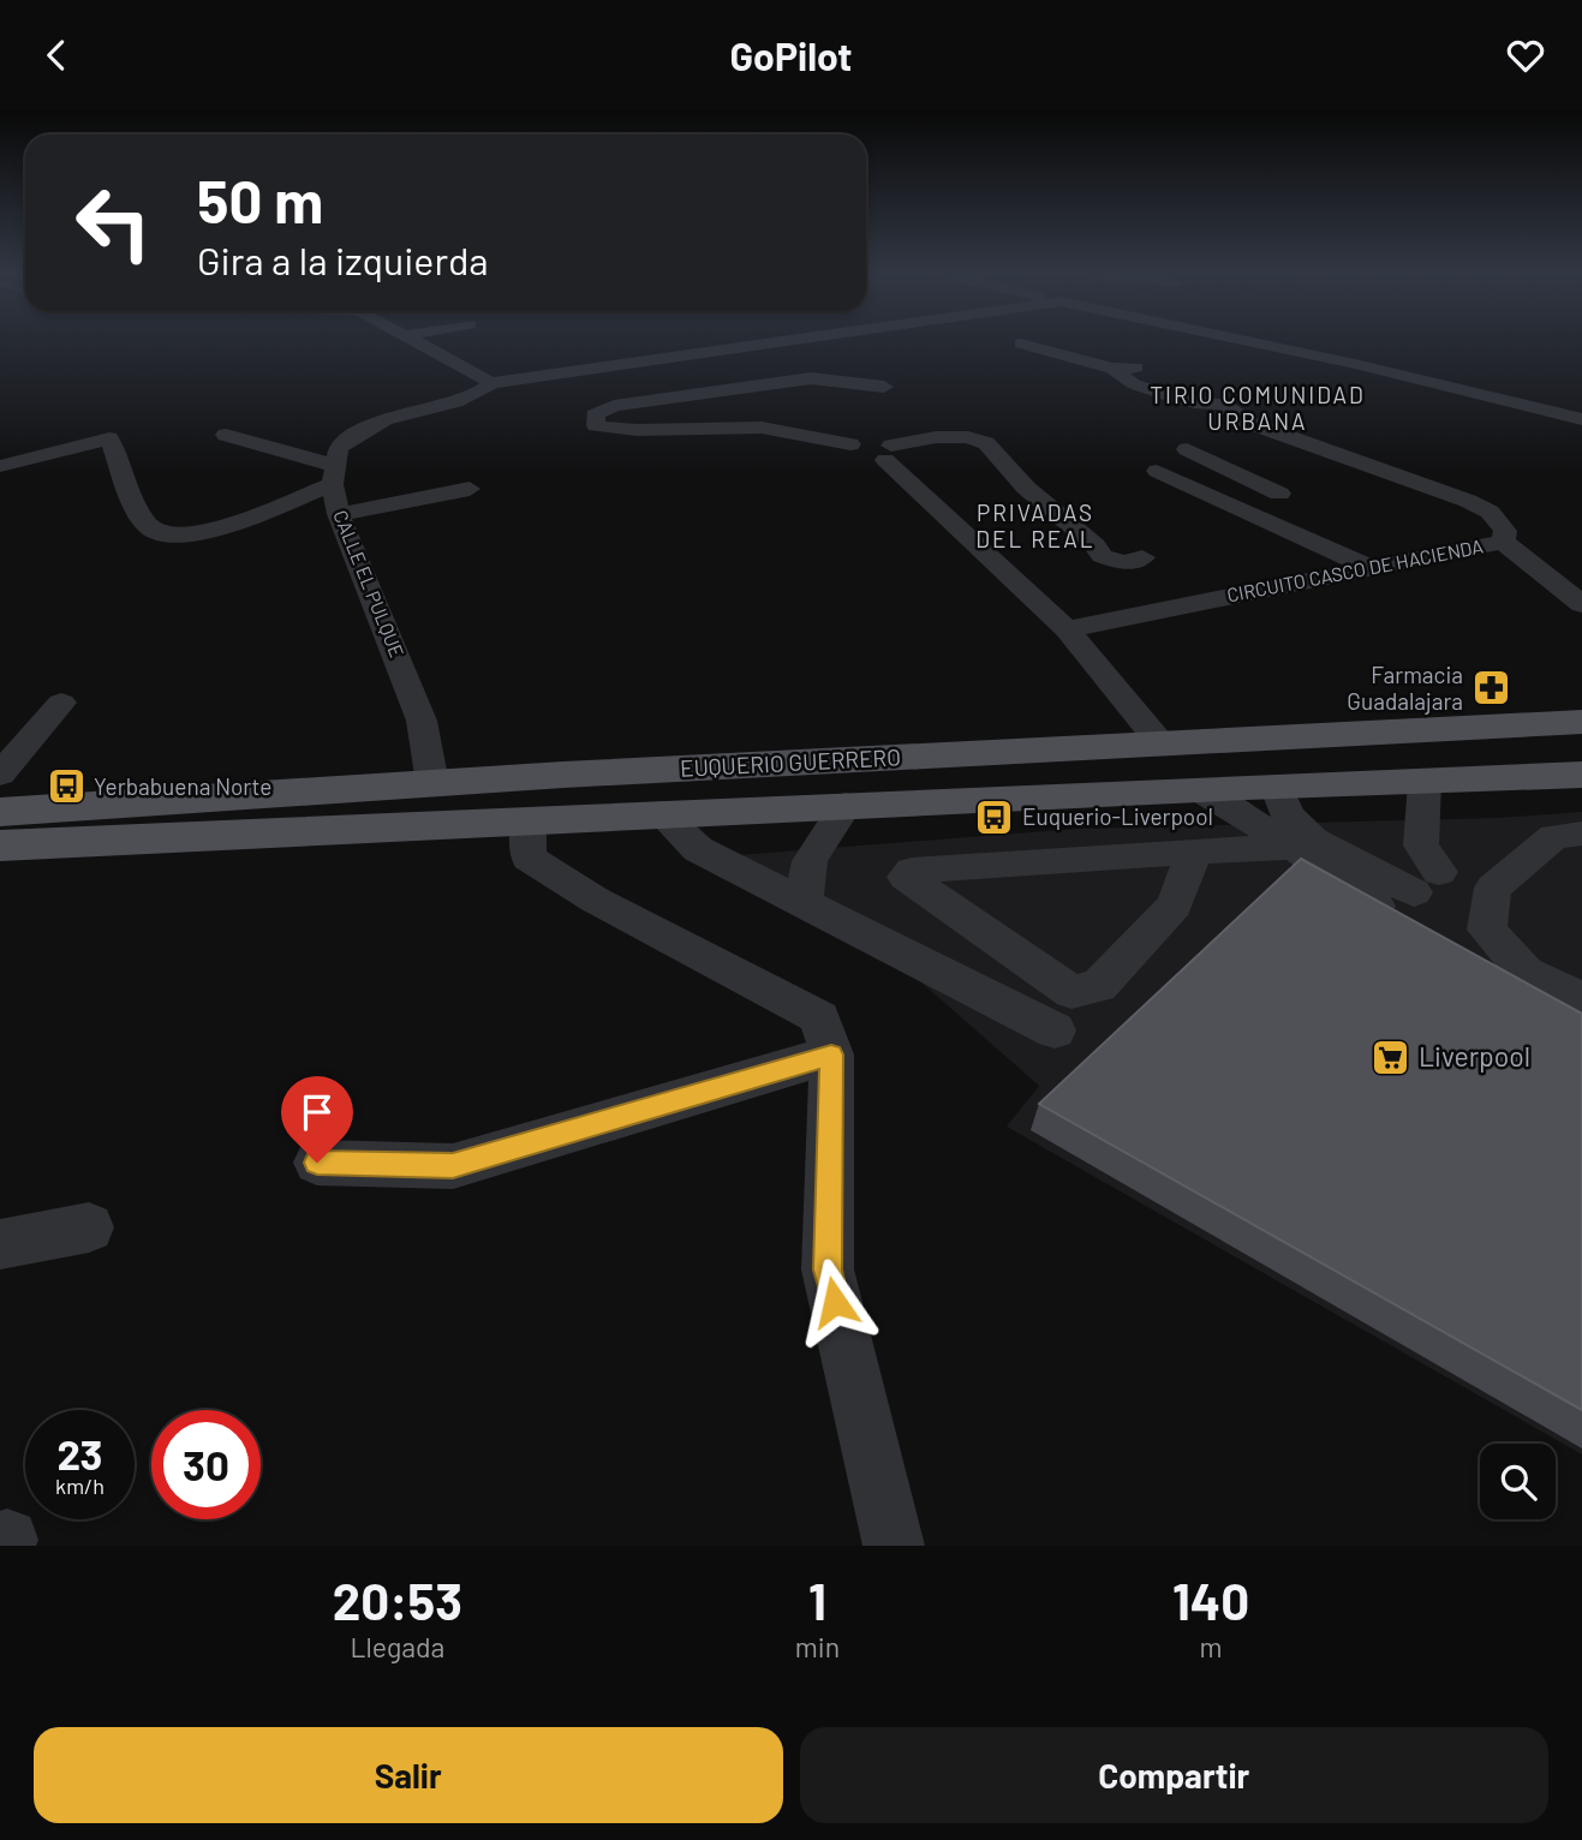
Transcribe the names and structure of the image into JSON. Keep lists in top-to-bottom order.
{
  "streets": {
    "main road": ["EUQUERIO GUERRERO"],
    "street": ["CIRCUITO CASCO DE HACIENDA", "CALLE EL PULQUE"]
  },
  "crossings": [
    ["CALLE EL PULQUE", "EUQUERIO GUERRERO"]
  ],
  "districts": ["TIRIO COMUNIDAD URBANA", "PRIVADAS DEL REAL"],
  "places": {
    "pharmacy": ["Farmacia Guadalajara"],
    "bus stop": ["Yerbabuena Norte", "Euquerio-Liverpool"],
    "supermarket": ["Liverpool"]
  },
  "page": {
    "header": "GoPilot",
    "turn": ["50 m", "Gira a la izquierda"],
    "speed": "23 km/h",
    "limit": "30",
    "eta": [
      "20:53",
      "Llegada",
      "1",
      "min",
      "140",
      "m"
    ],
    "buttons": ["Salir", "Compartir"]
  }
}
